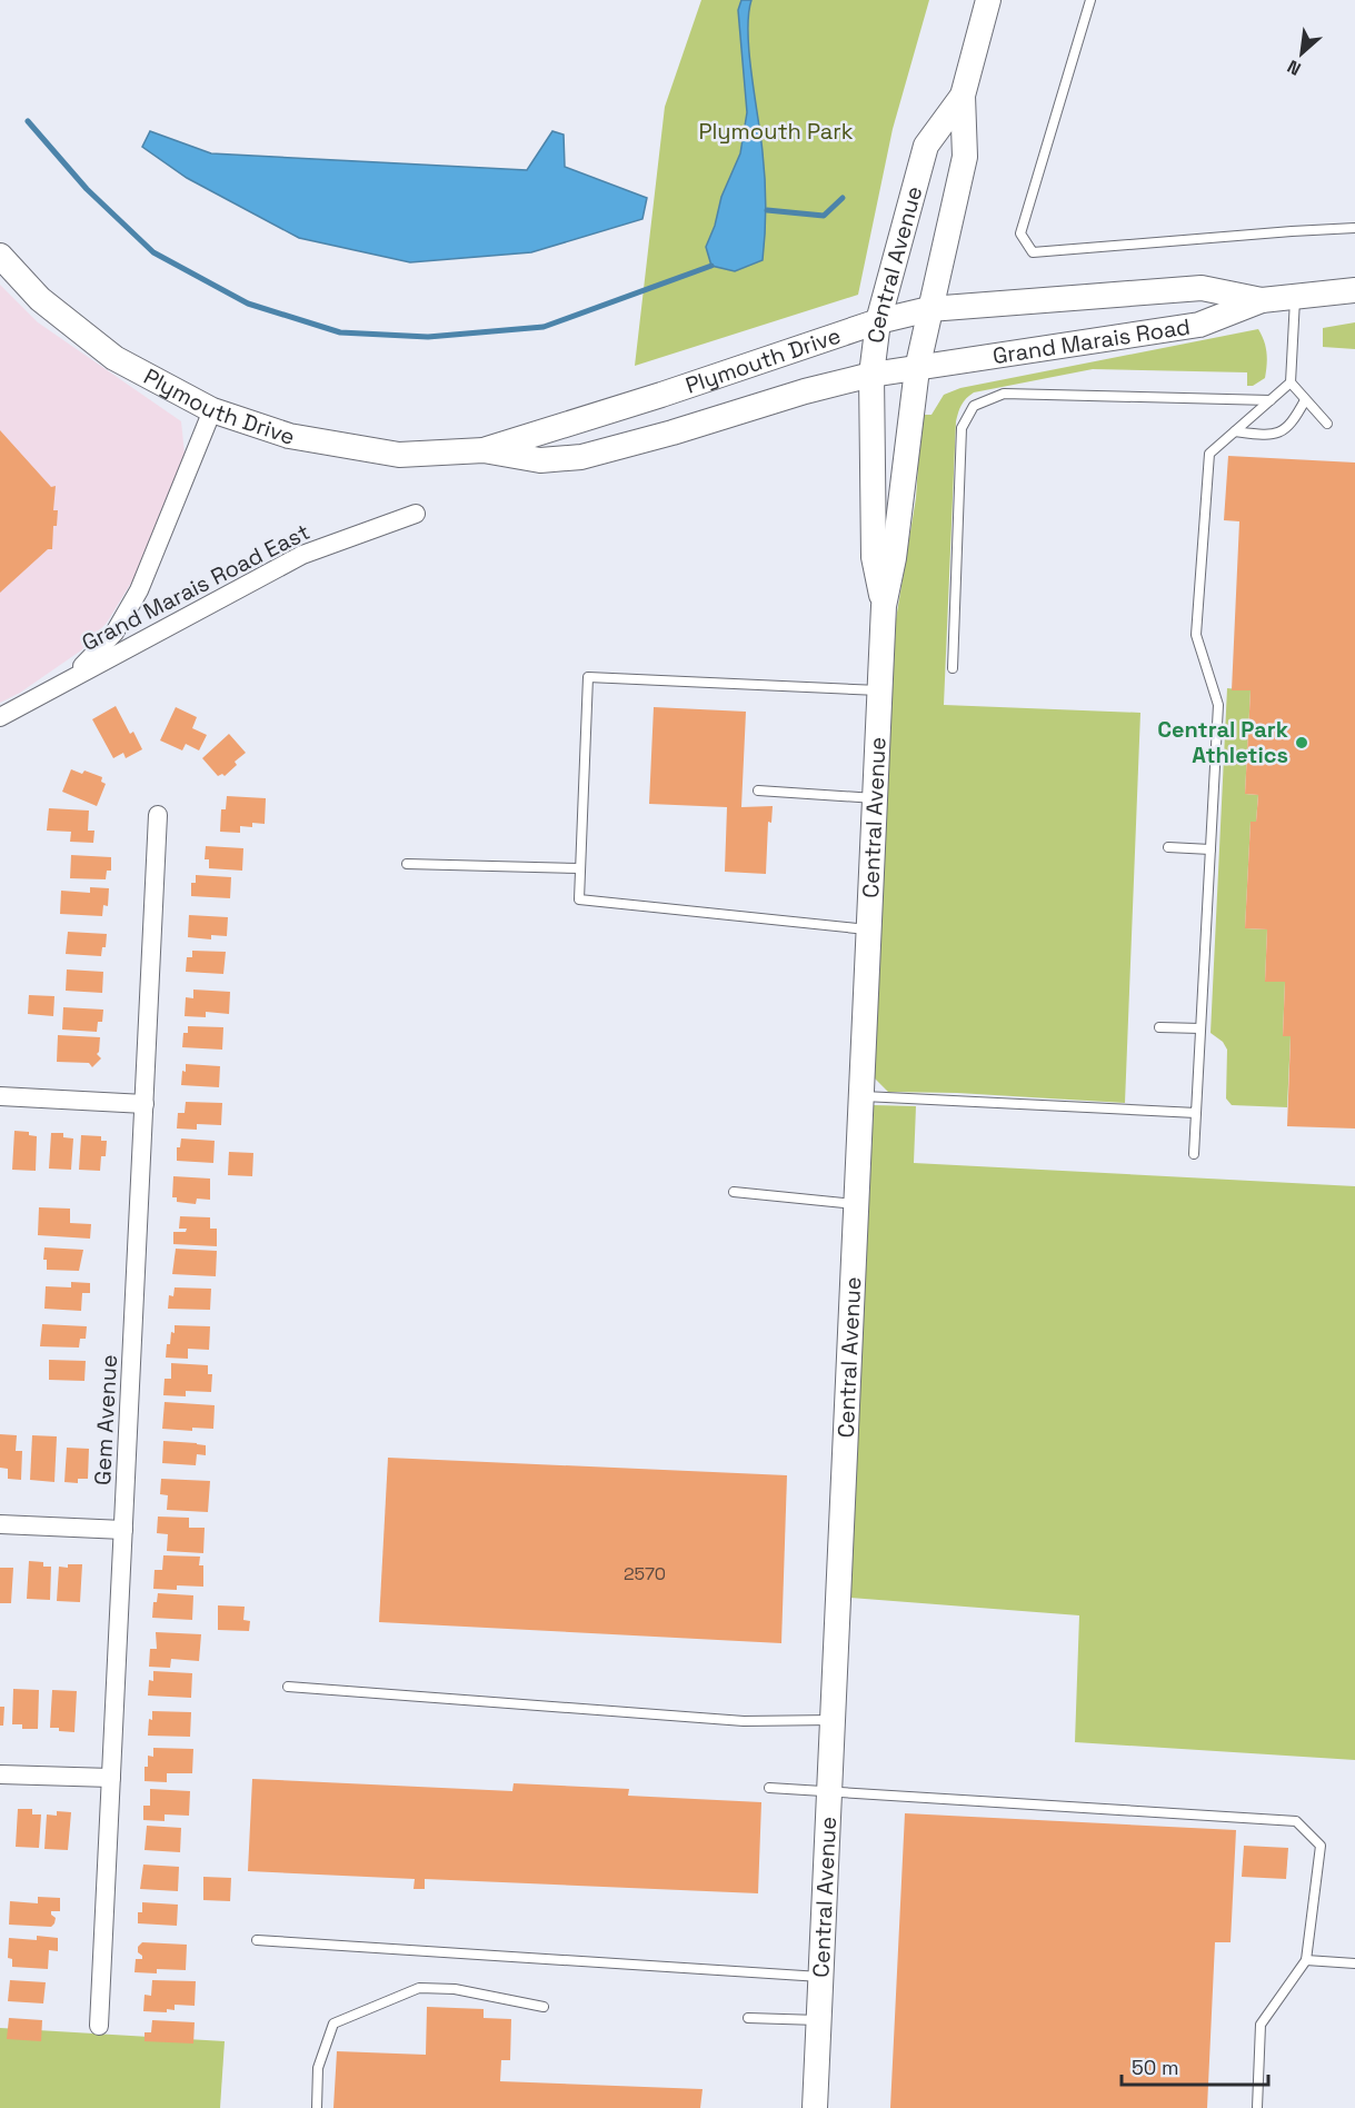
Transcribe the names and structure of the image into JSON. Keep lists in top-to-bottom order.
{
  "streets": {
    "street": [
      "Central Avenue",
      "Grand Marais Road",
      "Plymouth Drive",
      "Grand Marais Road East",
      "Gem Avenue"
    ]
  },
  "crossings": [
    ["Central Avenue", "Grand Marais Road"],
    ["Central Avenue", "Plymouth Drive"],
    ["Grand Marais Road", "Plymouth Drive"],
    ["Plymouth Drive", "Grand Marais Road East"]
  ],
  "parks": ["Plymouth Park"],
  "places": ["Central Park Athletics"],
  "house_numbers": ["2570"],
  "scale_bar": "50 m",
  "north": "bottom left"
}
